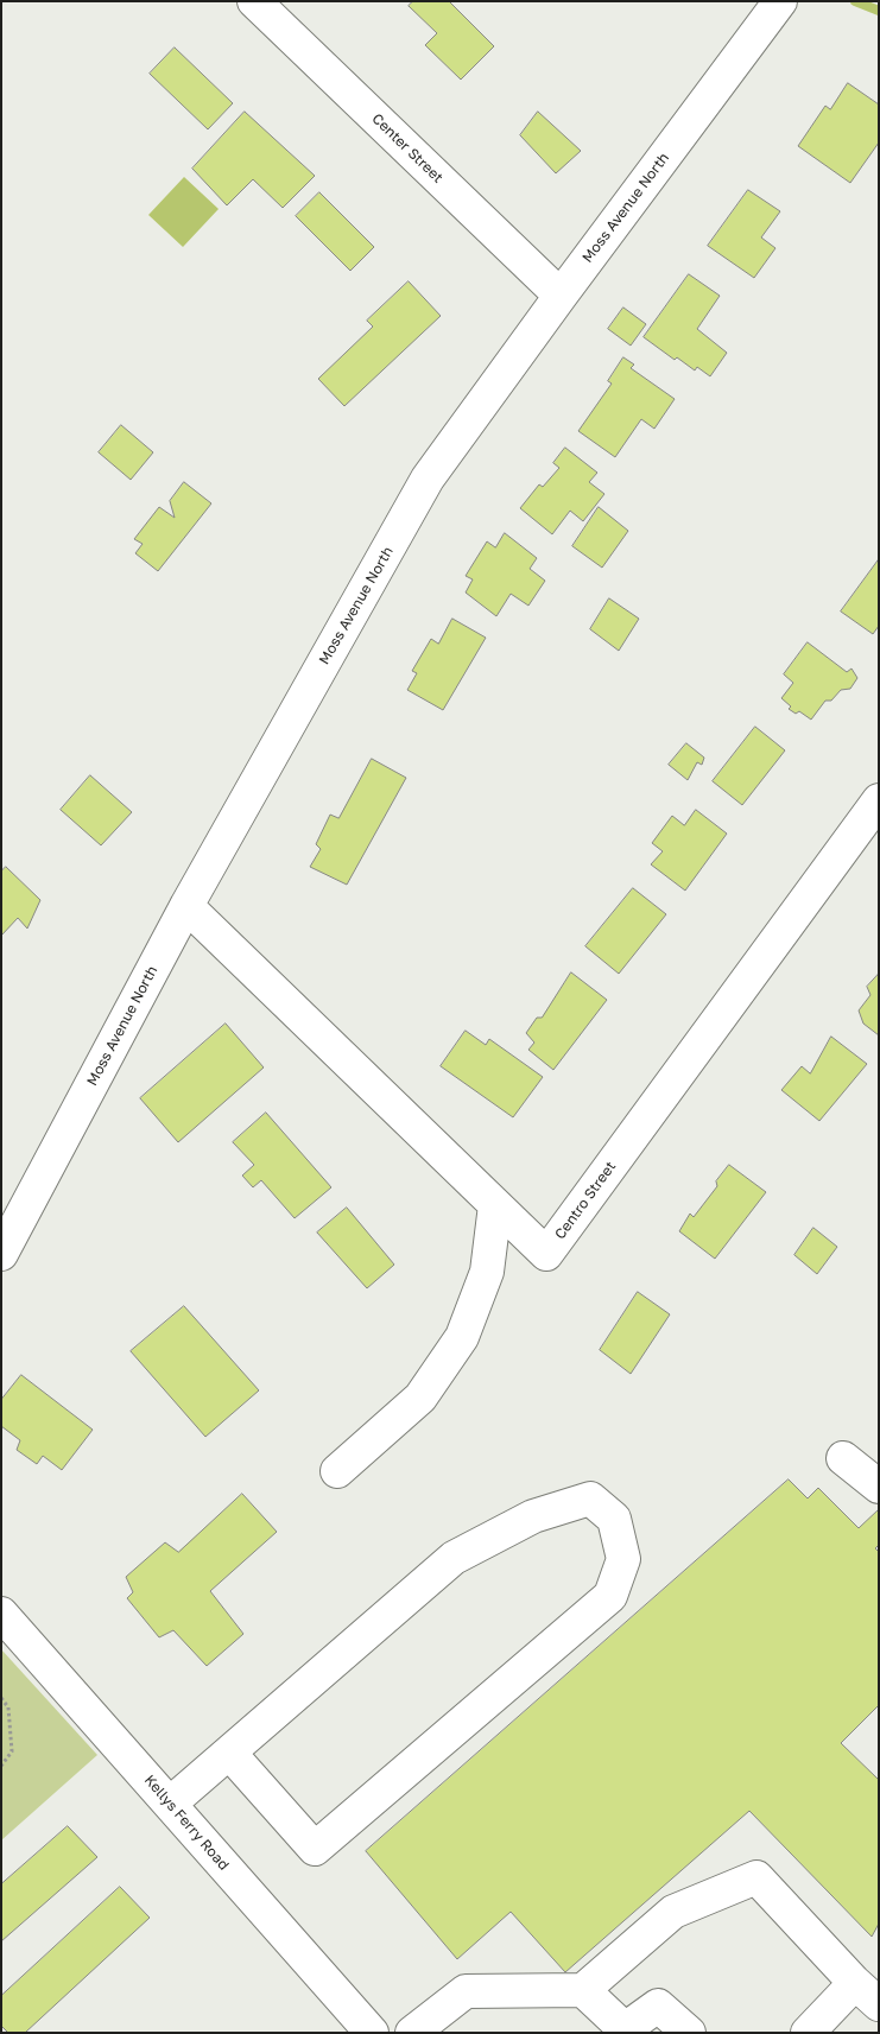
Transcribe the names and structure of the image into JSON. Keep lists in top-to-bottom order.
{
  "streets": {
    "street": [
      "Center Street",
      "Moss Avenue North",
      "Centro Street",
      "Kellys Ferry Road"
    ]
  },
  "crossings": [
    ["Center Street", "Moss Avenue North"],
    ["Moss Avenue North", "Centro Street"]
  ]
}
